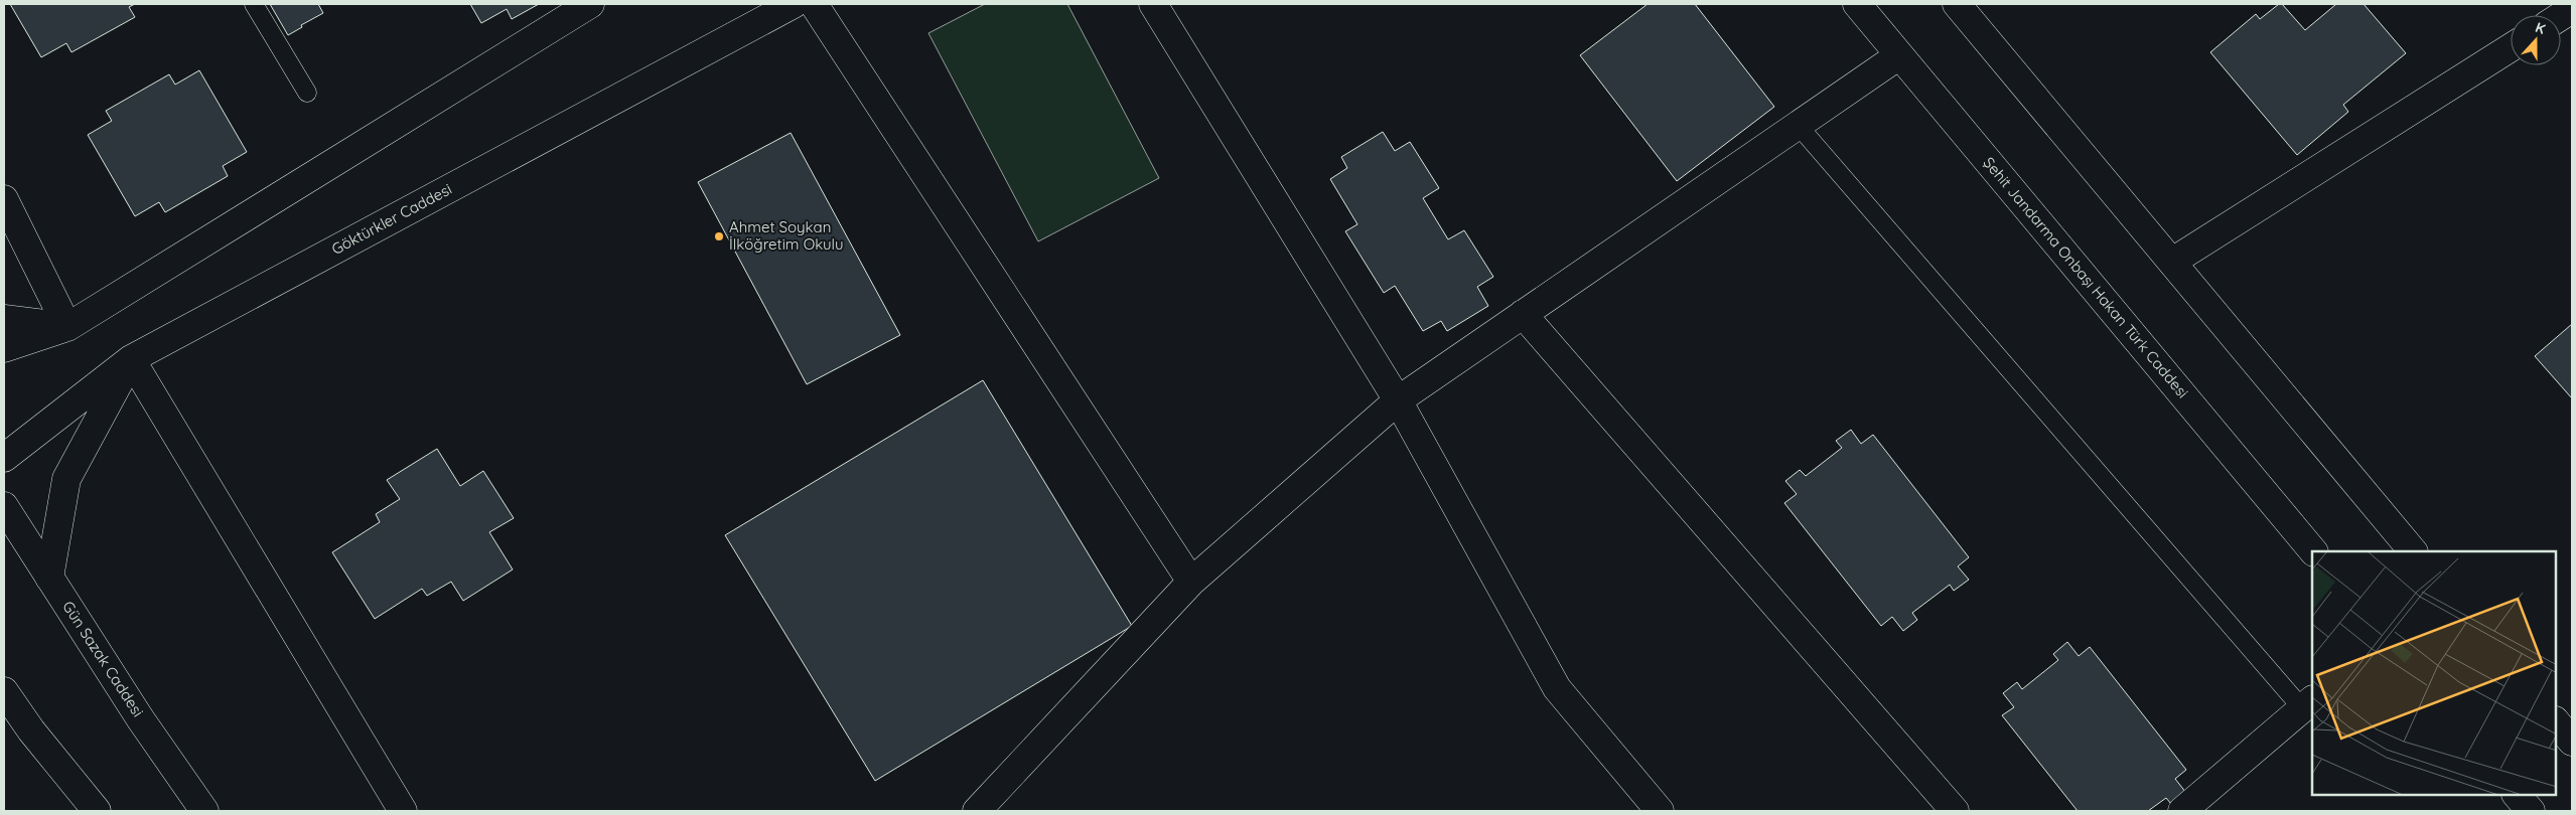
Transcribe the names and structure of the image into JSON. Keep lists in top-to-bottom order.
{
  "streets": {
    "street": ["Göktürkler Caddesi", "Şehit Jandarma Onbaşı Hakan Türk Caddesi", "Gün Sazak Caddesi"]
  },
  "places": ["Ahmet Soykan İlköğretim Okulu"],
  "north": "top"
}
